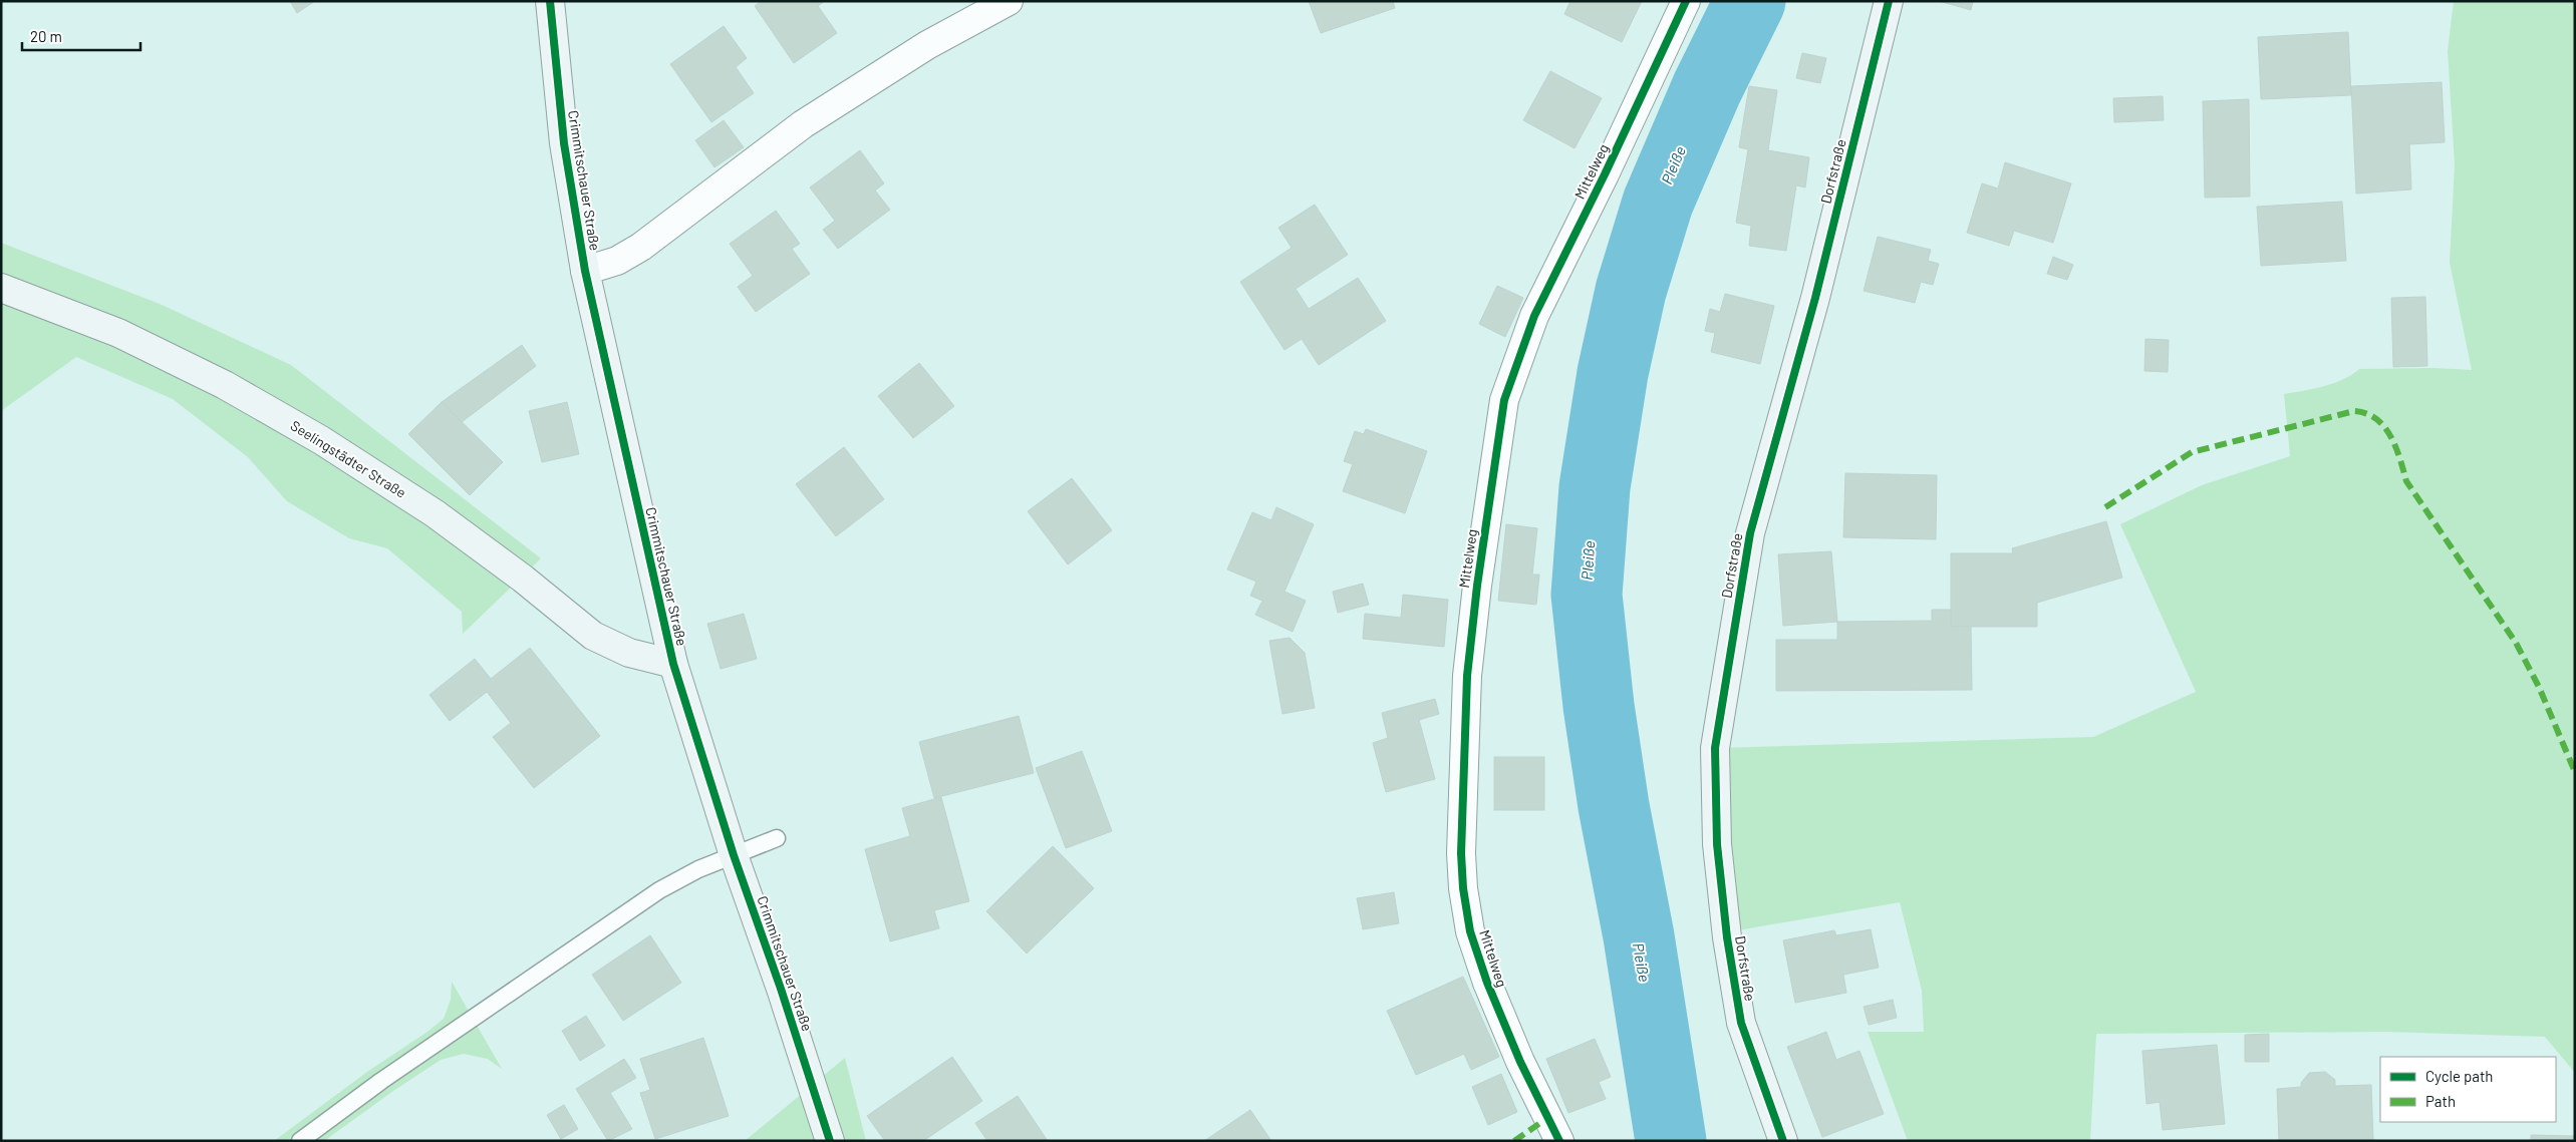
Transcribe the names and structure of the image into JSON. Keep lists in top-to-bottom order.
{
  "streets": {
    "street": [
      "Mittelweg",
      "Dorfstraße",
      "Crimmitschauer Straße",
      "Seelingstädter Straße"
    ]
  },
  "crossings": [
    ["Crimmitschauer Straße", "Seelingstädter Straße"]
  ],
  "water": ["Pleiße"],
  "legend": ["Cycle path", "Path"],
  "scale_bar": "20 m"
}
